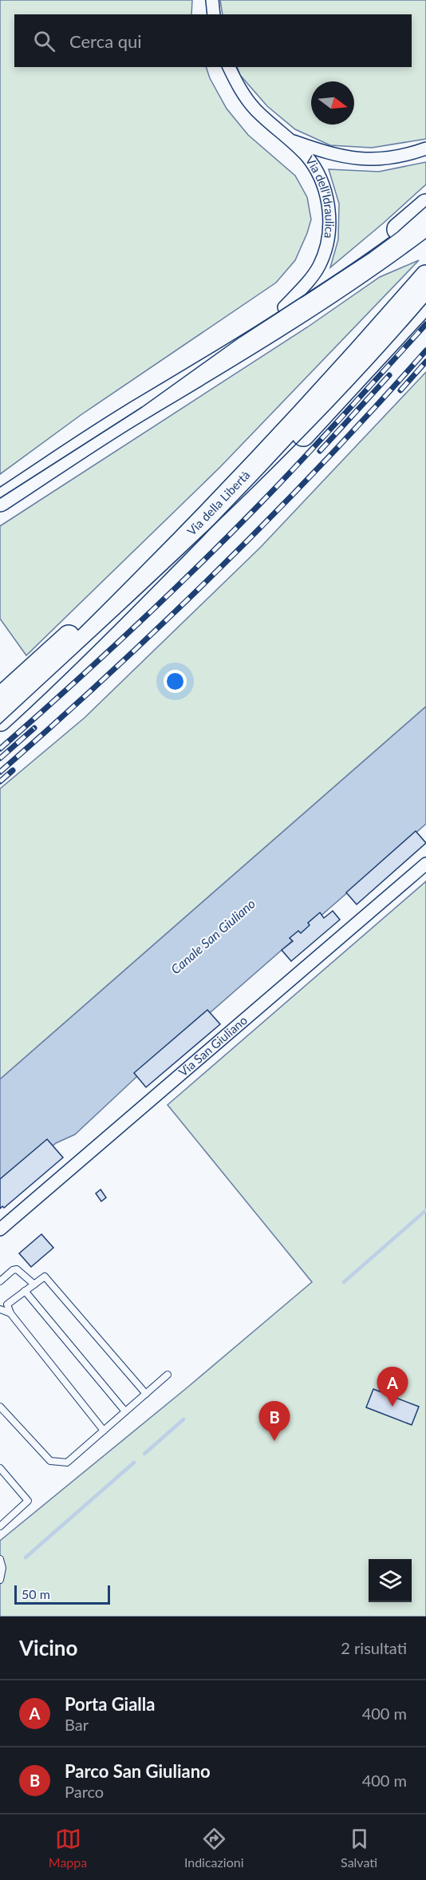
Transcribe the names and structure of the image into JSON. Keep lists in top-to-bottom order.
{
  "streets": {
    "highway": ["Via della Libertà"],
    "street": ["Via dell'Idraulica", "Via San Giuliano"]
  },
  "water": ["Canale San Giuliano"],
  "scale_bar": "50 m",
  "north": "right",
  "page": {
    "search": "Cerca qui",
    "pins": ["A", "B"],
    "scale": "50 m",
    "heading": ["Vicino", "2 risultati"],
    "list": [
      {
        "mark": "A",
        "name": "Porta Gialla",
        "note": "Bar",
        "value": "400 m"
      },
      {
        "mark": "B",
        "name": "Parco San Giuliano",
        "note": "Parco",
        "value": "400 m"
      }
    ],
    "nav": ["Mappa", "Indicazioni", "Salvati"]
  }
}
